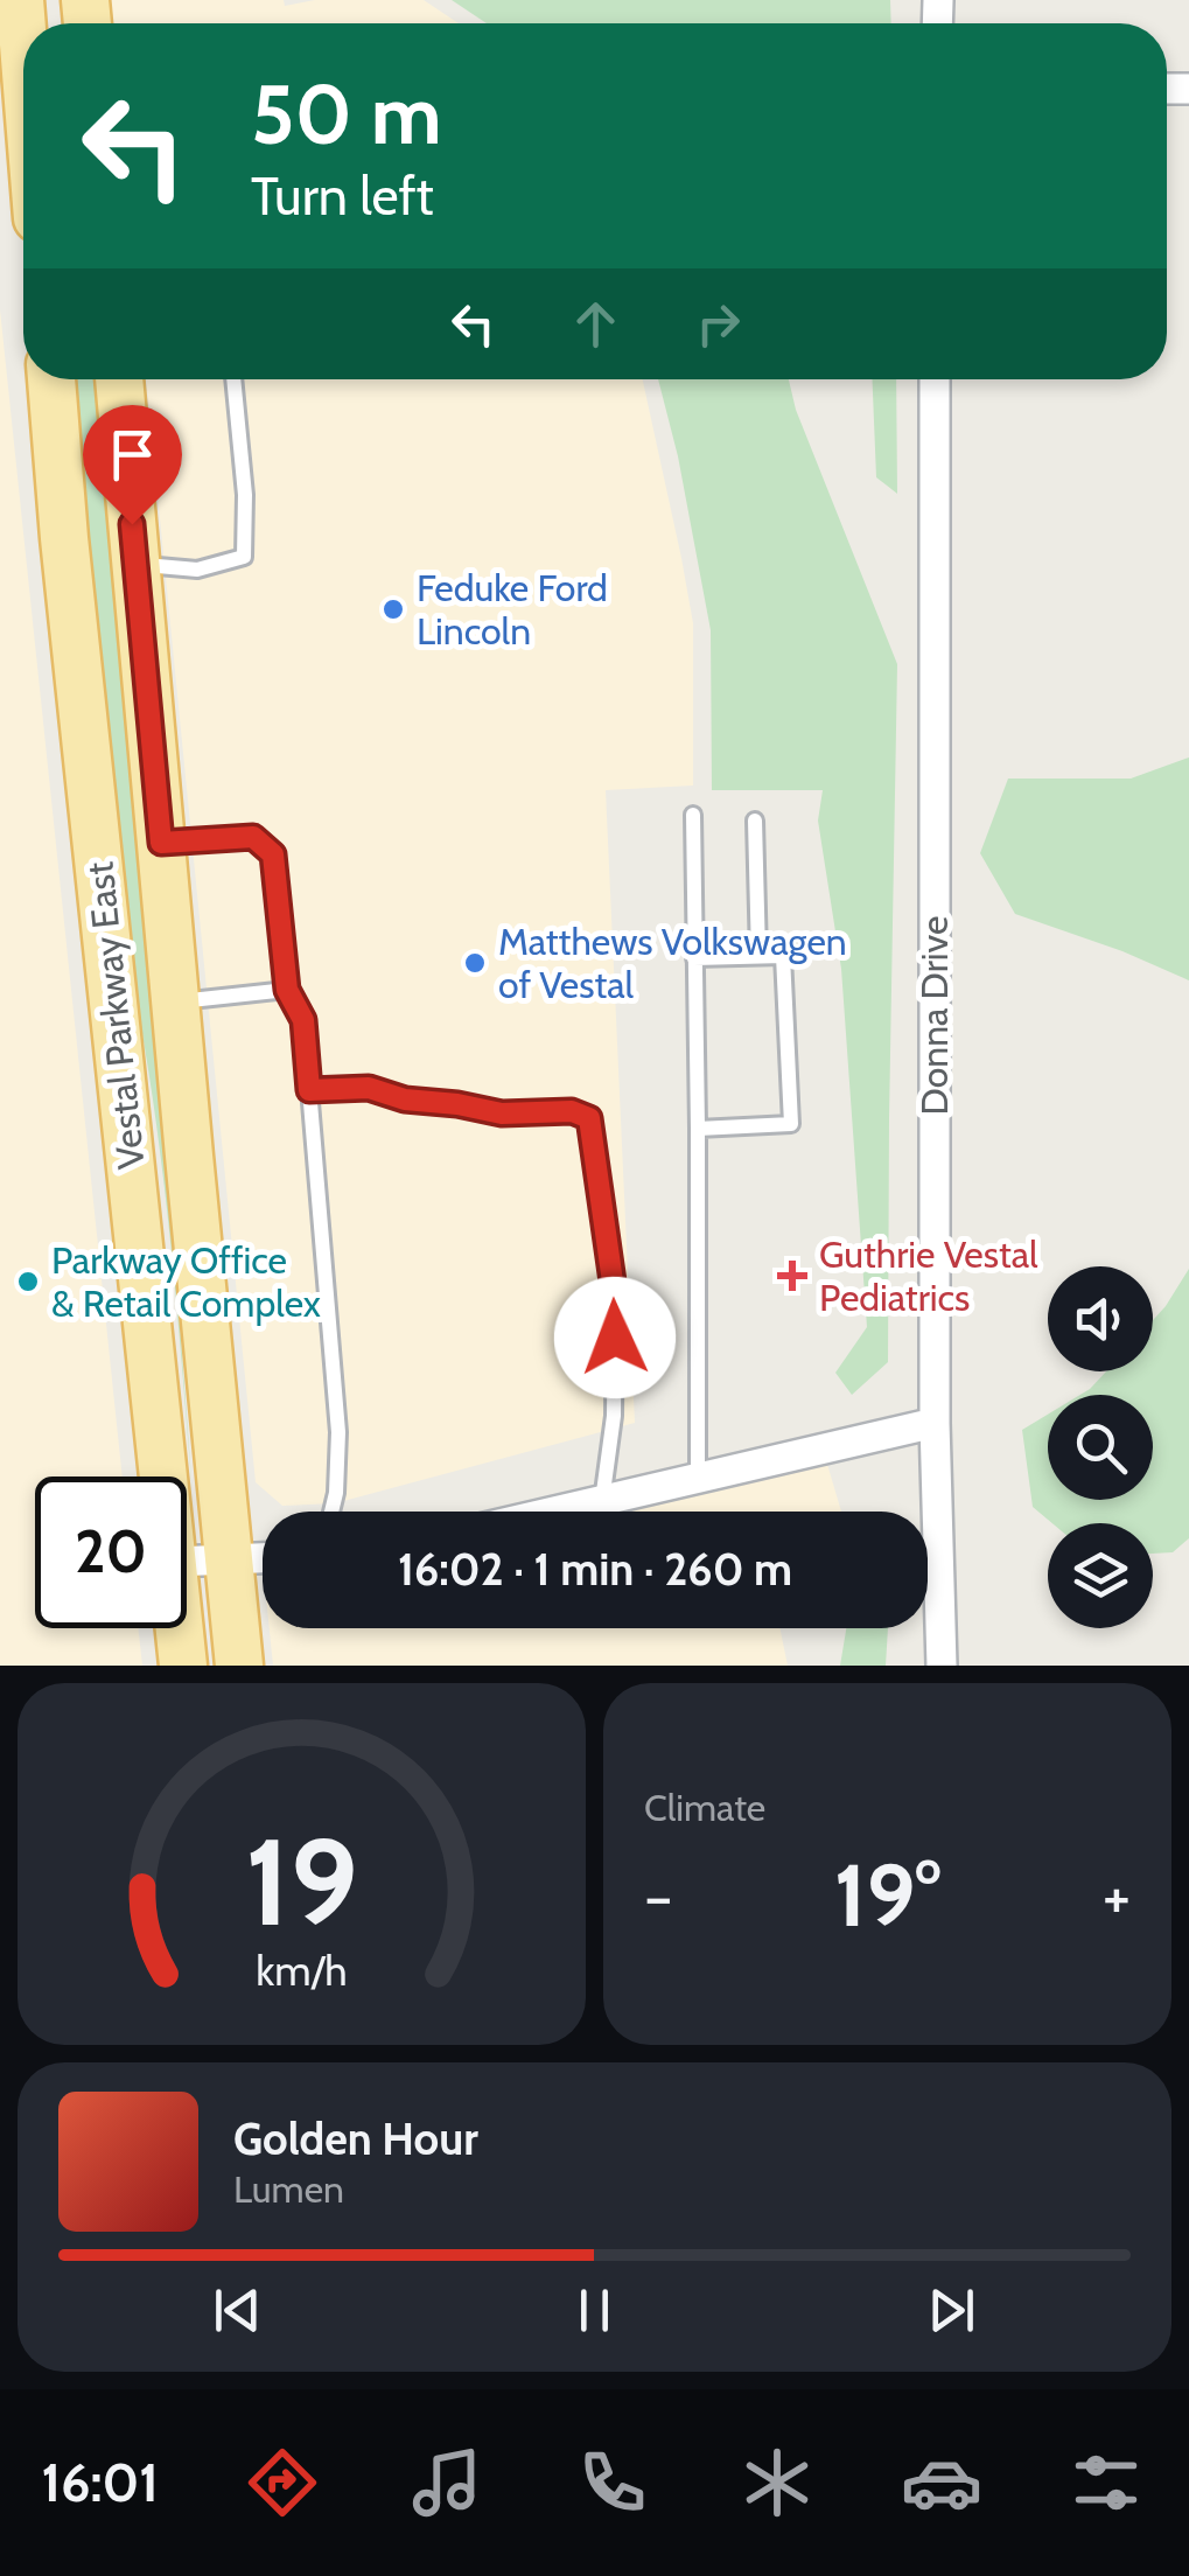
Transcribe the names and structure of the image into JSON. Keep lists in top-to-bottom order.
{
  "streets": {
    "main road": ["Vestal Parkway East"],
    "street": ["Donna Drive"]
  },
  "places": {
    "other": ["Feduke Ford Lincoln", "Matthews Volkswagen of Vestal", "Parkway Office & Retail Complex"],
    "health": ["Guthrie Vestal Pediatrics"]
  },
  "page": {
    "turn": ["50 m", "Turn left"],
    "limit": "20",
    "trip": "16:02 · 1 min · 260 m",
    "tile": "Climate",
    "heat": ["−", "19°", "+"],
    "song": ["Golden Hour", "Lumen"],
    "tabs": "16:01",
    "gauge": ["19", "km/h"]
  }
}
